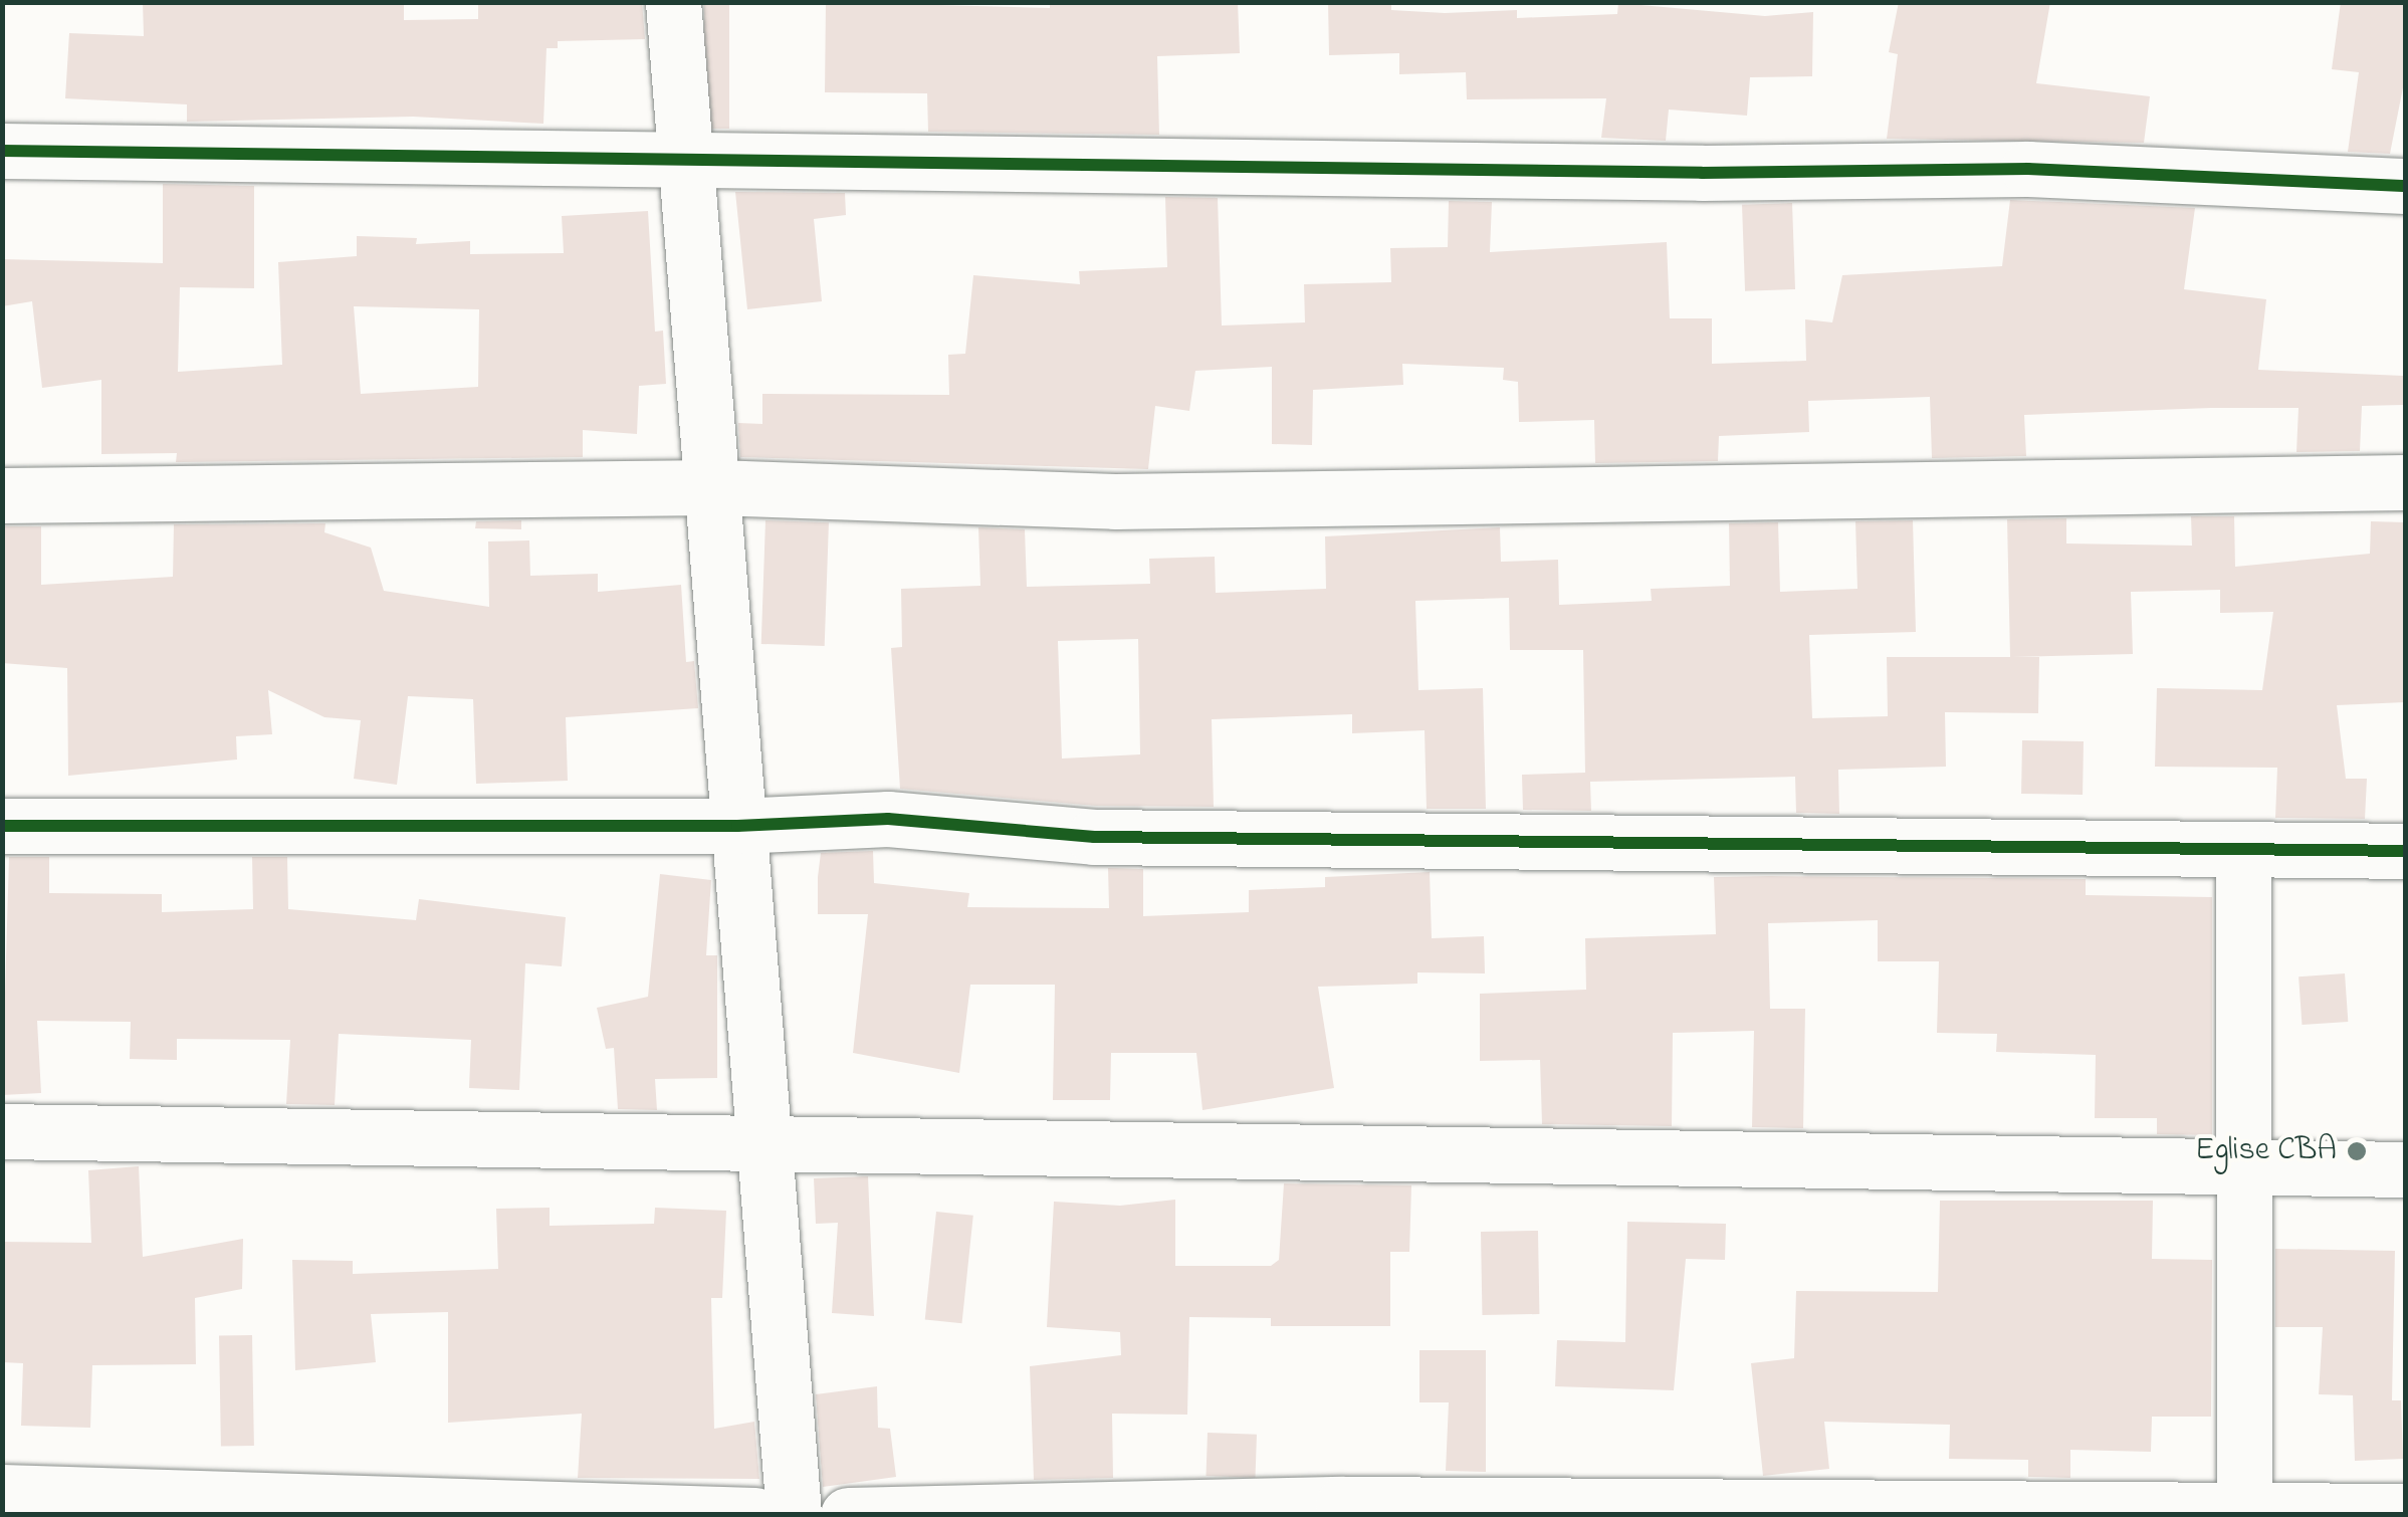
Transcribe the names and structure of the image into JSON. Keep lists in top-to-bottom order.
{
  "places": ["Eglise CBA"]
}
